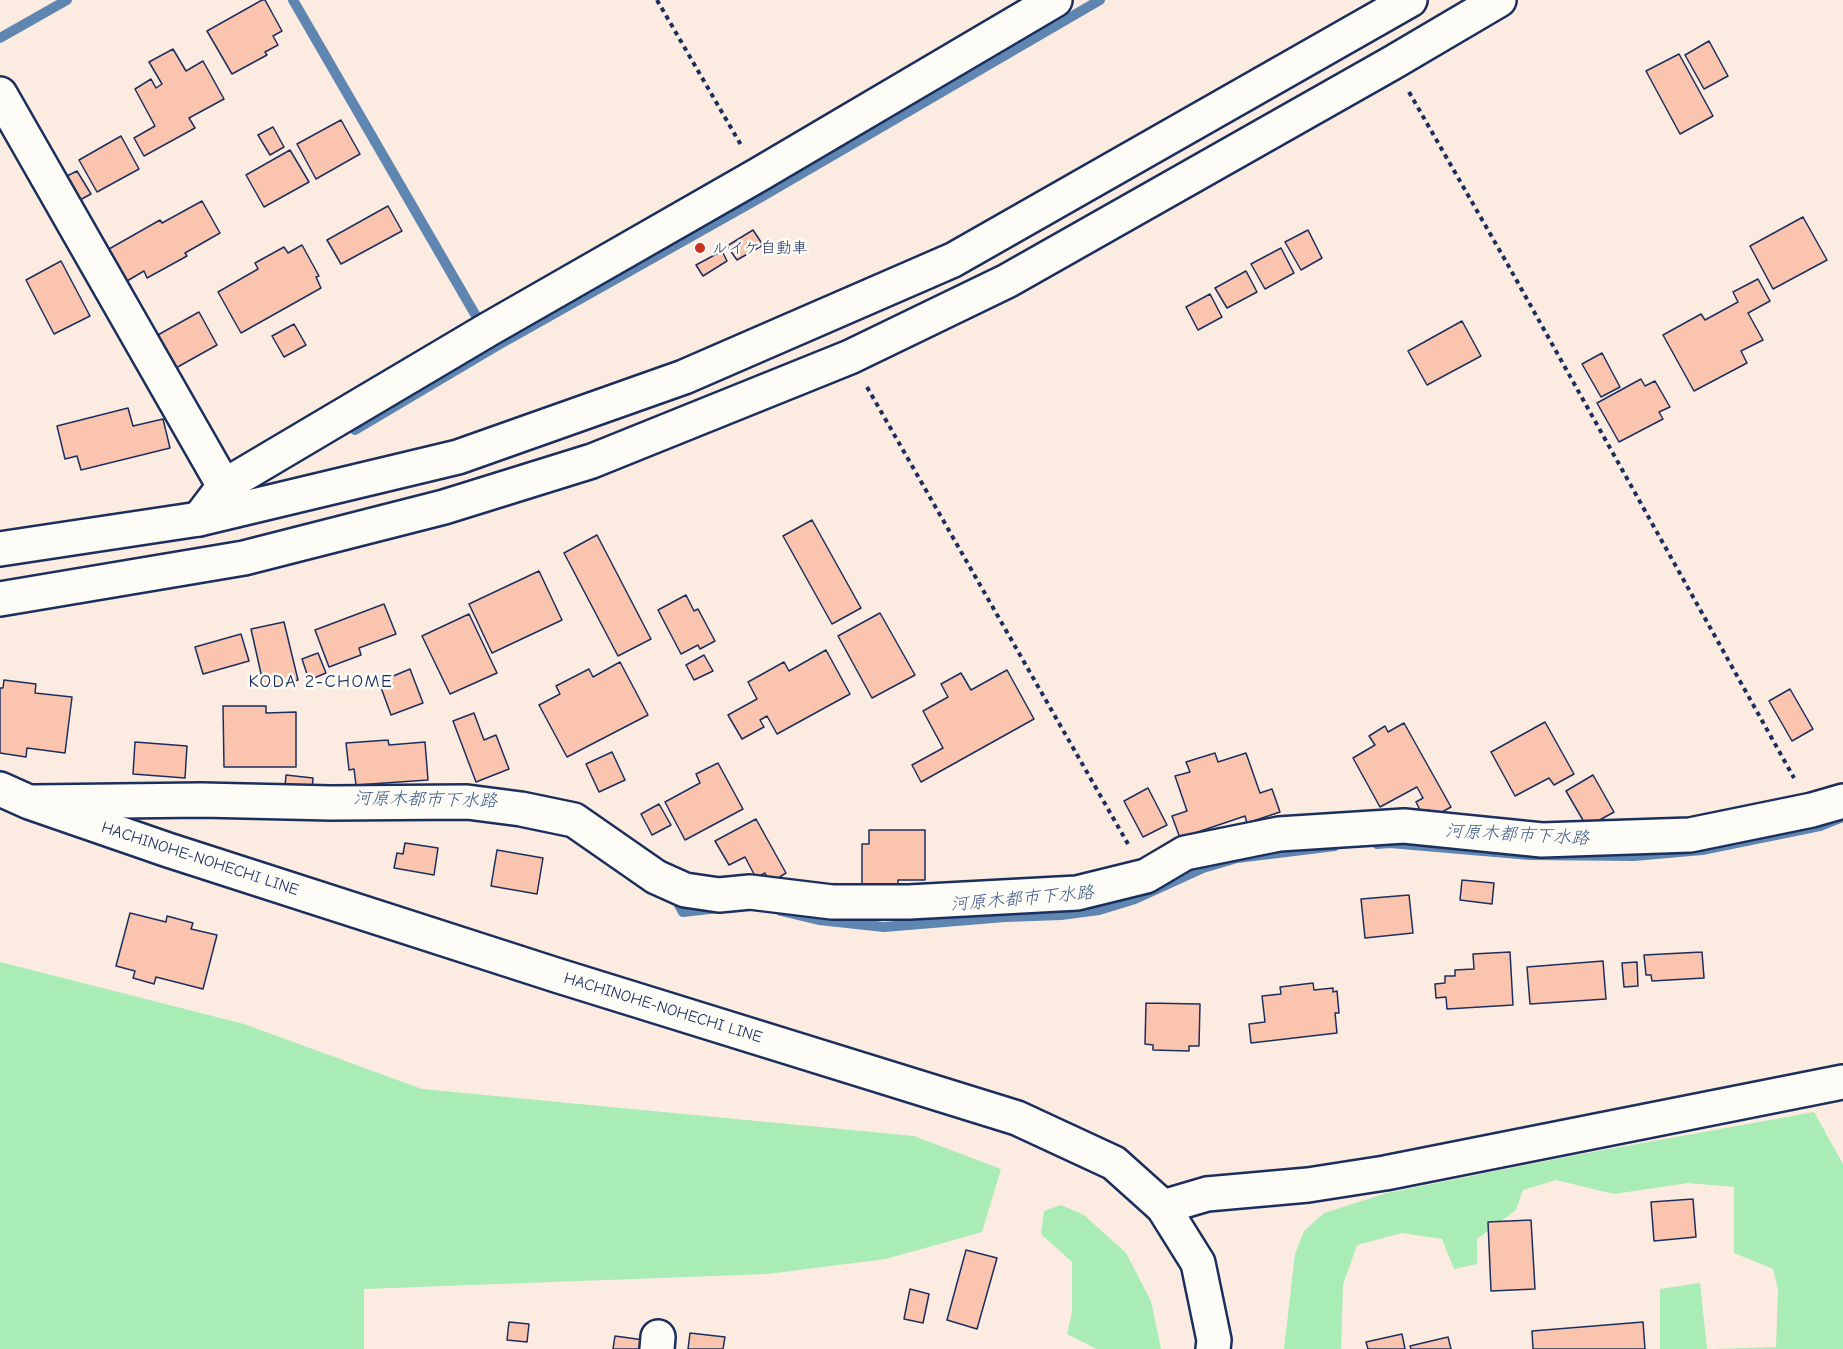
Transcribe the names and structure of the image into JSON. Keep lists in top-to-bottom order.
{
  "streets": {
    "street": ["HACHINOHE-NOHECHI LINE"]
  },
  "districts": ["KODA 2-CHOME"],
  "water": ["河原木都市下水路"],
  "places": ["ルイケ自動車"]
}
